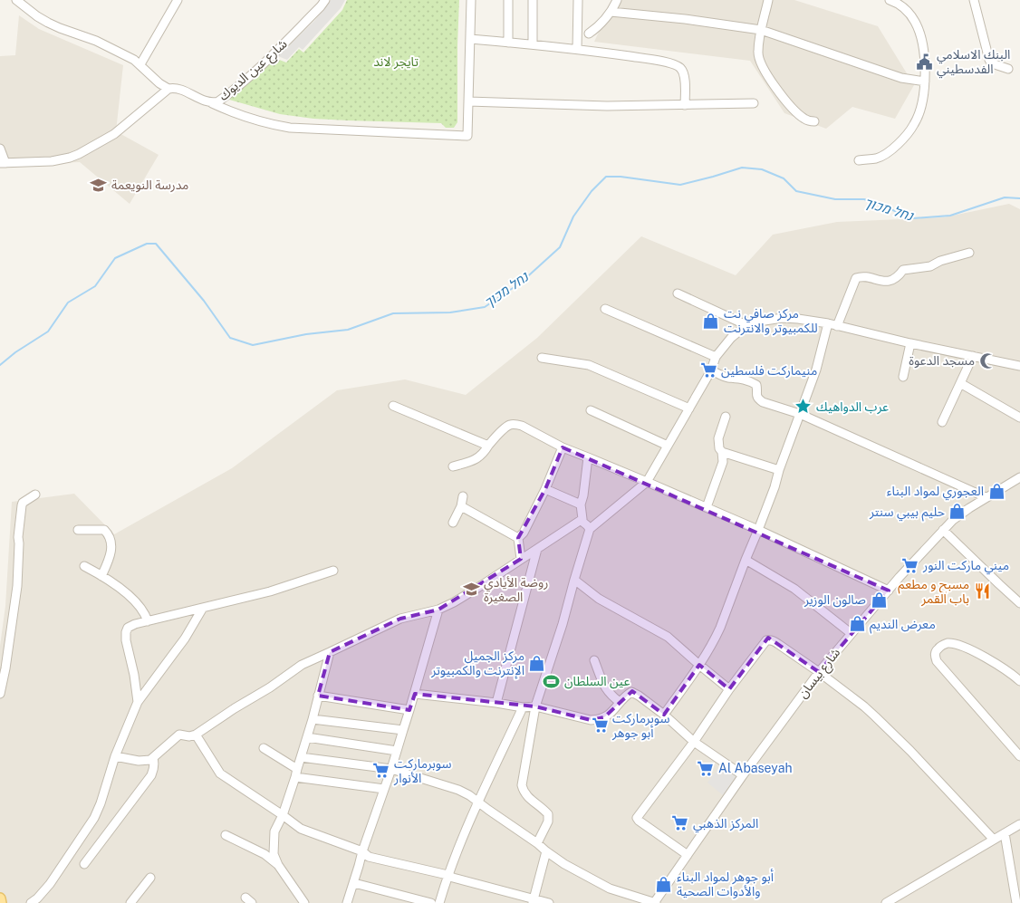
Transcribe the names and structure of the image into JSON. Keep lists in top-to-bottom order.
{
  "streets": {
    "street": ["شارع عين الديوك", "شارع بيسان"]
  },
  "water": ["נחל מכוך"],
  "parks": ["تايجر لاند"],
  "places": {
    "public building": ["البنك الاسلامي الفدسطيني"],
    "school or university": ["مدرسة النويعمة", "روضة الأيادي الصغيرة"],
    "shop": [
      "مركز صافي نت للكمبيوتر والانترنت",
      "العجوري لمواد البناء",
      "حليم بيبي سنتر",
      "صالون الوزير",
      "معرض النديم",
      "مركز الجميل الإنترنت والكمبيوتر",
      "أبو جوهر لمواد البناء والأدوات الصحية"
    ],
    "mosque": ["مسجد الدعوة"],
    "supermarket": [
      "منيماركت فلسطين",
      "ميني ماركت النور",
      "سوبرماركت أبو جوهر",
      "Al Abaseyah",
      "سوبرماركت الأنوار",
      "المركز الذهبي"
    ],
    "place": ["عرب الدواهيك"],
    "restaurant": ["مسبح و مطعم باب القمر"],
    "sports": ["عين السلطان"]
  }
}
